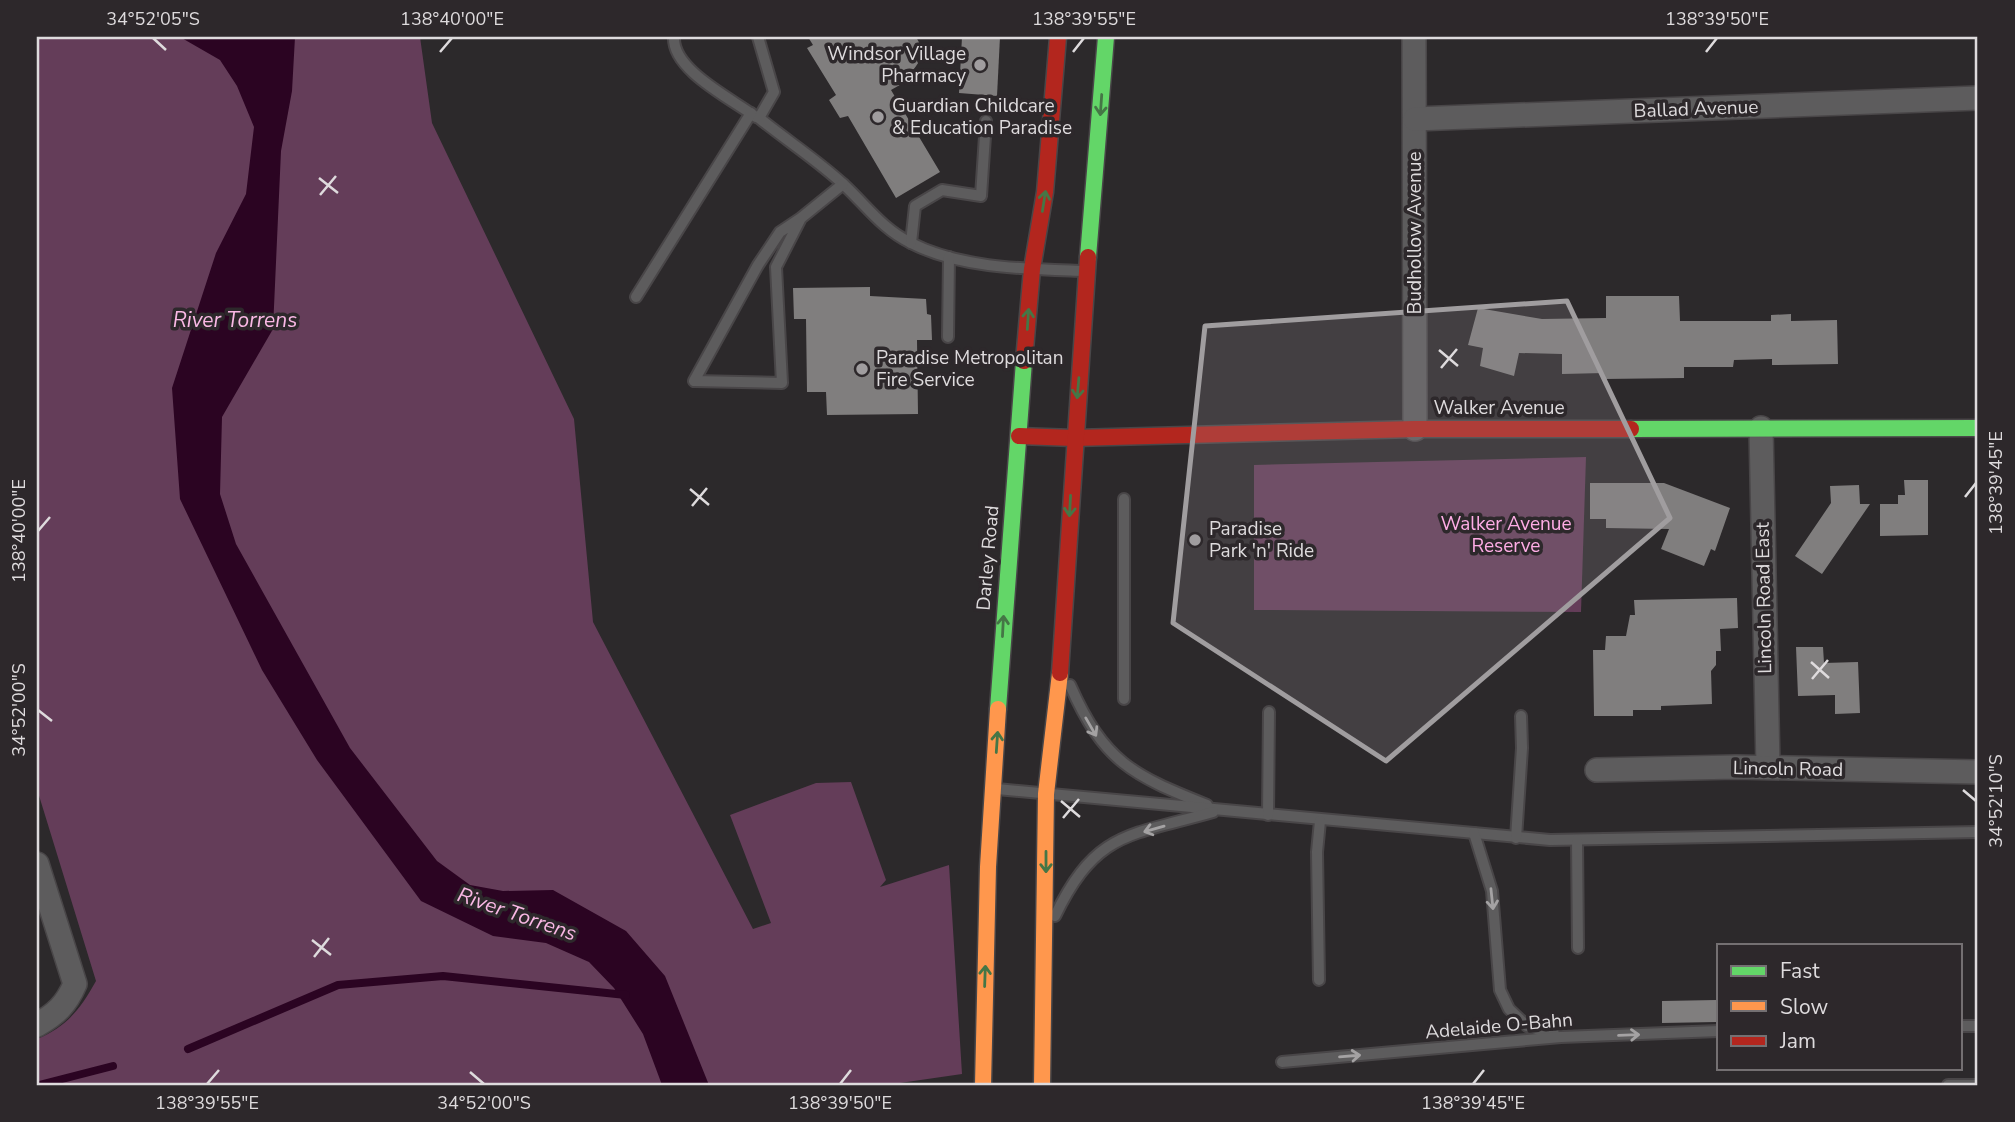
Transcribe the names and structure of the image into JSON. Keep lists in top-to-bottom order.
{
  "streets": {
    "main road": ["Walker Avenue", "Darley Road"],
    "street": [
      "Ballad Avenue",
      "Budhollow Avenue",
      "Lincoln Road East",
      "Lincoln Road"
    ],
    "lane": ["Adelaide O-Bahn"]
  },
  "crossings": [
    ["Ballad Avenue", "Budhollow Avenue"],
    ["Budhollow Avenue", "Walker Avenue"],
    ["Walker Avenue", "Darley Road"],
    ["Walker Avenue", "Lincoln Road East"],
    ["Lincoln Road East", "Lincoln Road"]
  ],
  "one_way": ["Adelaide O-Bahn"],
  "water": ["River Torrens"],
  "parks": ["Walker Avenue Reserve"],
  "places": [
    "Windsor Village Pharmacy",
    "Guardian Childcare & Education Paradise",
    "Paradise Metropolitan Fire Service",
    "Paradise Park 'n' Ride"
  ],
  "legend": ["Fast", "Slow", "Jam"],
  "coordinates": [
    "34°52'05\"S",
    "138°40'00\"E",
    "138°39'55\"E",
    "138°39'50\"E",
    "138°39'45\"E",
    "34°52'00\"S",
    "34°52'10\"S"
  ]
}
